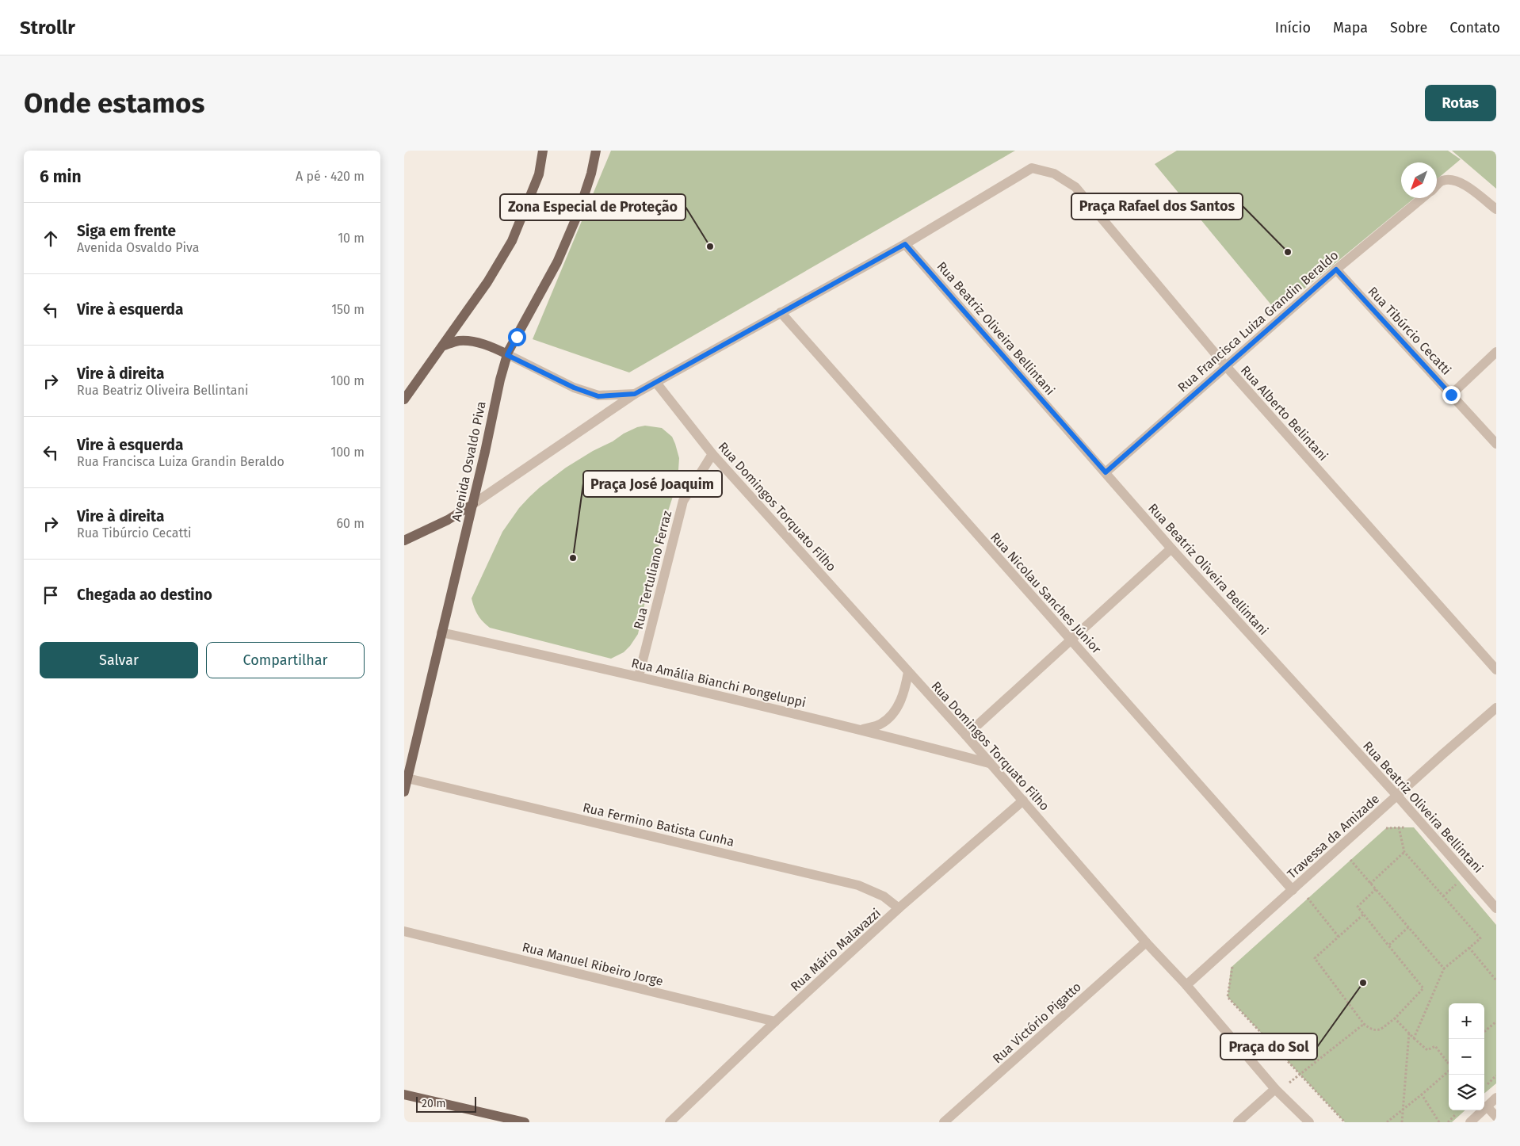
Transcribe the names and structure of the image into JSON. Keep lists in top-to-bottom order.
{
  "streets": {
    "main road": ["Avenida Osvaldo Piva"],
    "street": [
      "Rua Francisca Luiza Grandin Beraldo",
      "Rua Beatriz Oliveira Bellintani",
      "Rua Tibúrcio Cecatti",
      "Rua Alberto Belintani",
      "Rua Domingos Torquato Filho",
      "Rua Tertuliano Ferraz",
      "Rua Nicolau Sanches Júnior",
      "Rua Amália Bianchi Pongeluppi",
      "Rua Fermino Batista Cunha",
      "Travessa da Amizade",
      "Rua Mário Malavazzi",
      "Rua Manuel Ribeiro Jorge",
      "Rua Victório Pigatto"
    ]
  },
  "crossings": [
    ["Rua Francisca Luiza Grandin Beraldo", "Rua Beatriz Oliveira Bellintani"],
    ["Rua Francisca Luiza Grandin Beraldo", "Rua Tibúrcio Cecatti"],
    ["Rua Francisca Luiza Grandin Beraldo", "Rua Alberto Belintani"],
    ["Rua Beatriz Oliveira Bellintani", "Rua Alberto Belintani"],
    ["Rua Beatriz Oliveira Bellintani", "Travessa da Amizade"],
    ["Avenida Osvaldo Piva", "Rua Amália Bianchi Pongeluppi"],
    ["Avenida Osvaldo Piva", "Rua Fermino Batista Cunha"],
    ["Rua Domingos Torquato Filho", "Rua Tertuliano Ferraz"],
    ["Rua Domingos Torquato Filho", "Rua Amália Bianchi Pongeluppi"],
    ["Rua Domingos Torquato Filho", "Travessa da Amizade"],
    ["Rua Domingos Torquato Filho", "Rua Mário Malavazzi"],
    ["Rua Domingos Torquato Filho", "Rua Victório Pigatto"],
    ["Rua Tertuliano Ferraz", "Rua Amália Bianchi Pongeluppi"],
    ["Rua Nicolau Sanches Júnior", "Travessa da Amizade"],
    ["Rua Fermino Batista Cunha", "Rua Mário Malavazzi"],
    ["Rua Mário Malavazzi", "Rua Manuel Ribeiro Jorge"]
  ],
  "places": [
    "Zona Especial de Proteção",
    "Praça Rafael dos Santos",
    "Praça José Joaquim",
    "Praça do Sol"
  ],
  "scale_bar": "20 m",
  "north": "bottom left",
  "page": {
    "header": "Strollr",
    "nav": [
      "Início",
      "Mapa",
      "Sobre",
      "Contato"
    ],
    "buttons": [
      "Rotas",
      ["Salvar", "Compartilhar"]
    ],
    "title": "Onde estamos",
    "heading": ["6 min", "A pé · 420 m"],
    "list": [
      ["Siga em frente", "Avenida Osvaldo Piva", "10 m"],
      ["Vire à esquerda", "150 m"],
      ["Vire à direita", "Rua Beatriz Oliveira Bellintani", "100 m"],
      ["Vire à esquerda", "Rua Francisca Luiza Grandin Beraldo", "100 m"],
      ["Vire à direita", "Rua Tibúrcio Cecatti", "60 m"],
      "Chegada ao destino"
    ],
    "map_buttons": ["+", "−"],
    "scale": "20 m"
  }
}
